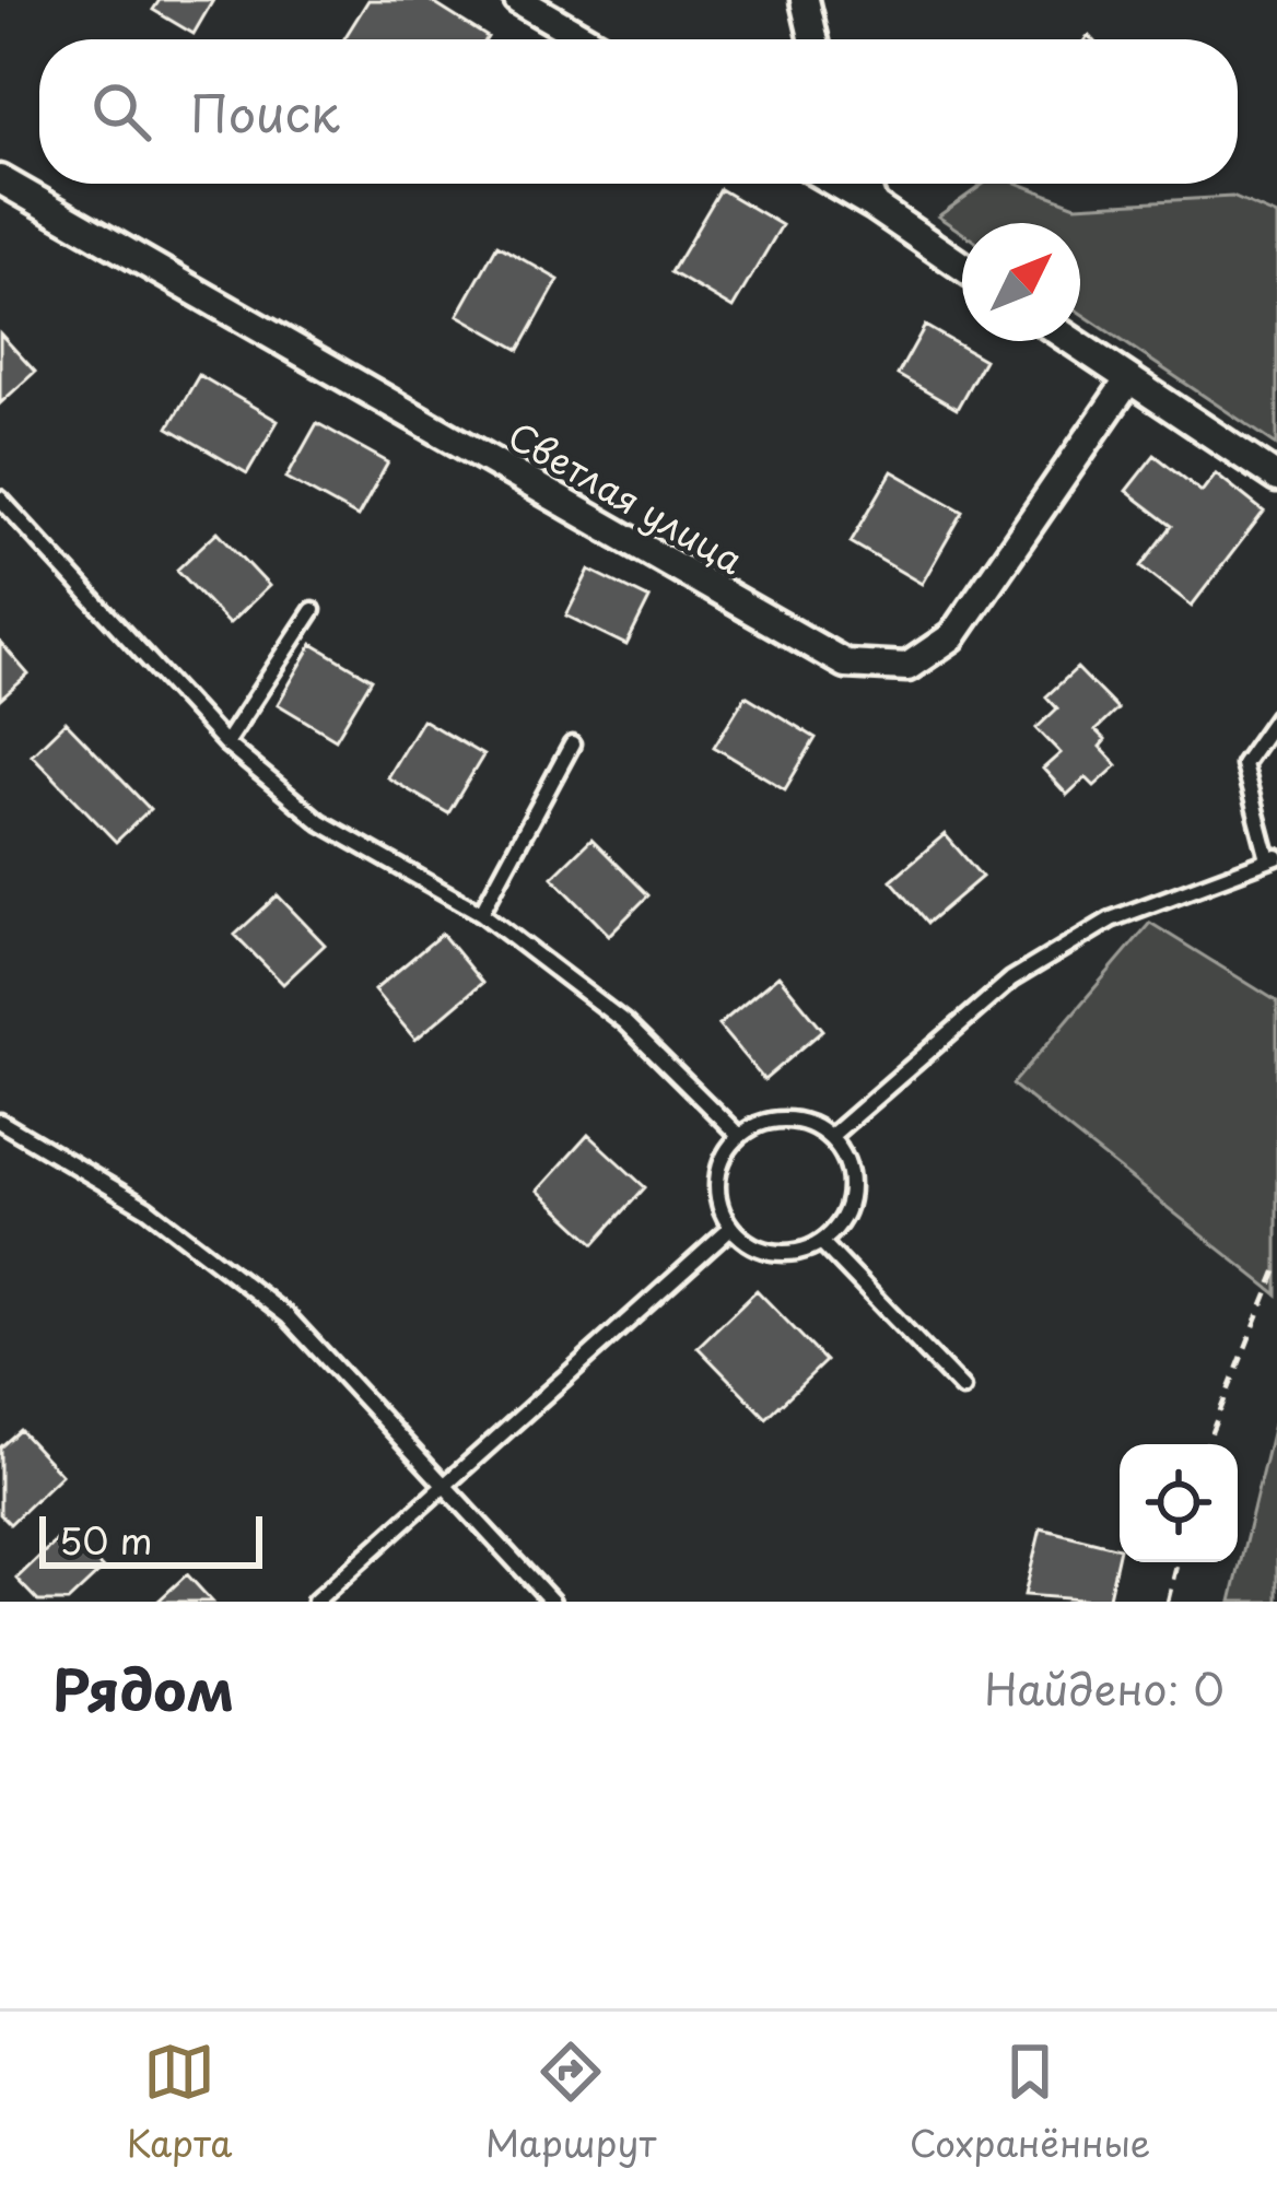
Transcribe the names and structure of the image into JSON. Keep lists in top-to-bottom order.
{
  "streets": {
    "street": ["Светлая улица"]
  },
  "scale_bar": "50 m",
  "north": "top right",
  "page": {
    "search": "Поиск",
    "scale": "50 m",
    "heading": ["Рядом", "Найдено: 0"],
    "nav": ["Карта", "Маршрут", "Сохранённые"]
  }
}
